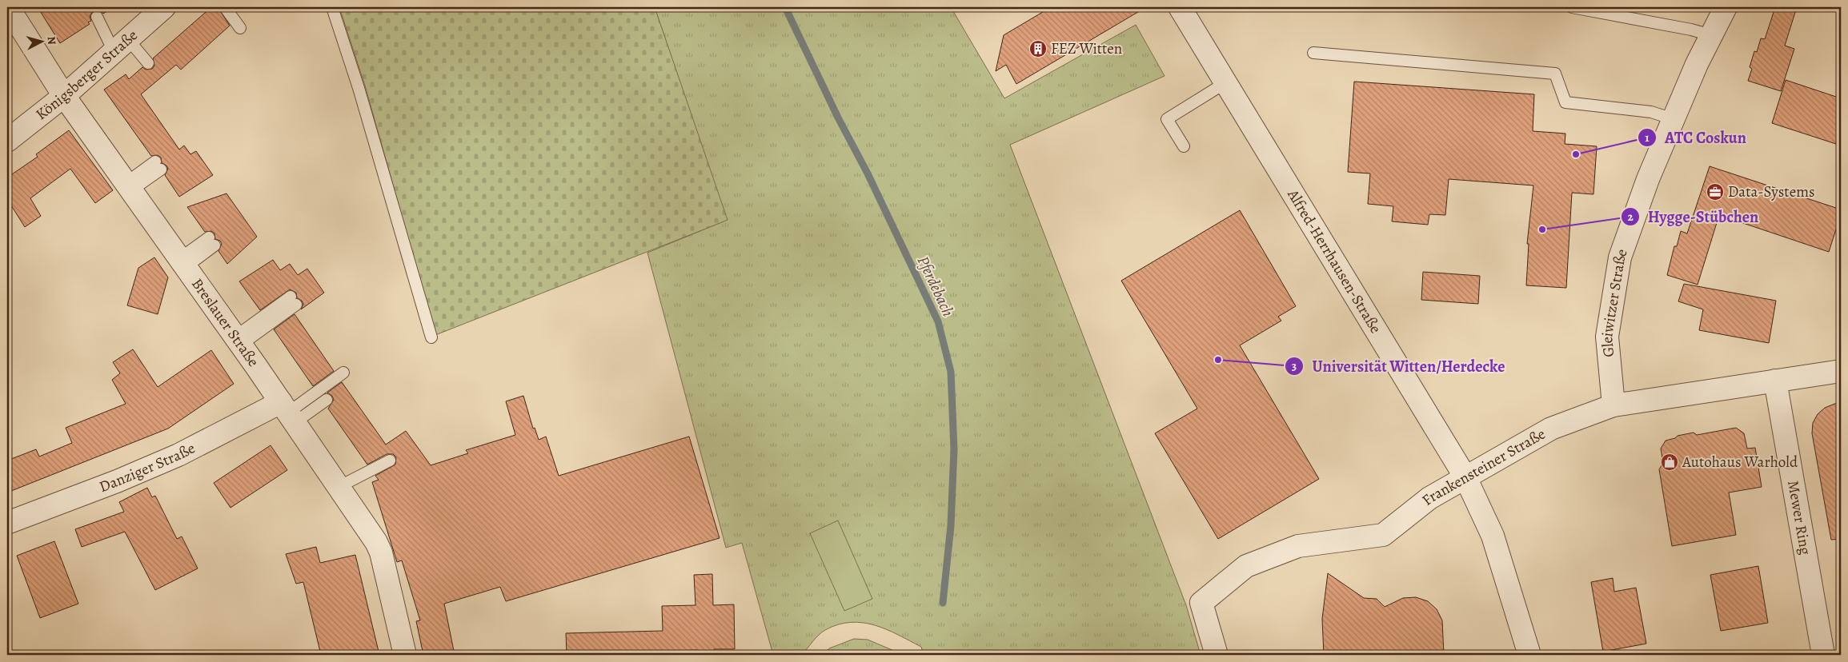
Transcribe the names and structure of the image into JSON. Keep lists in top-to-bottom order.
{
  "streets": {
    "street": [
      "Königsberger Straße",
      "Alfred-Herrhausen-Straße",
      "Gleiwitzer Straße",
      "Breslauer Straße",
      "Danziger Straße",
      "Frankensteiner Straße",
      "Mewer Ring"
    ]
  },
  "crossings": [
    ["Königsberger Straße", "Breslauer Straße"],
    ["Alfred-Herrhausen-Straße", "Frankensteiner Straße"],
    ["Gleiwitzer Straße", "Frankensteiner Straße"],
    ["Breslauer Straße", "Danziger Straße"],
    ["Frankensteiner Straße", "Mewer Ring"]
  ],
  "water": ["Pferdebach"],
  "places": {
    "building": ["FEZ Witten"],
    "other": ["ATC Coskun", "Hygge-Stübchen", "Universität Witten/Herdecke"],
    "office": ["Data-Systems"],
    "shop": ["Autohaus Warhold"]
  },
  "north": "right"
}
